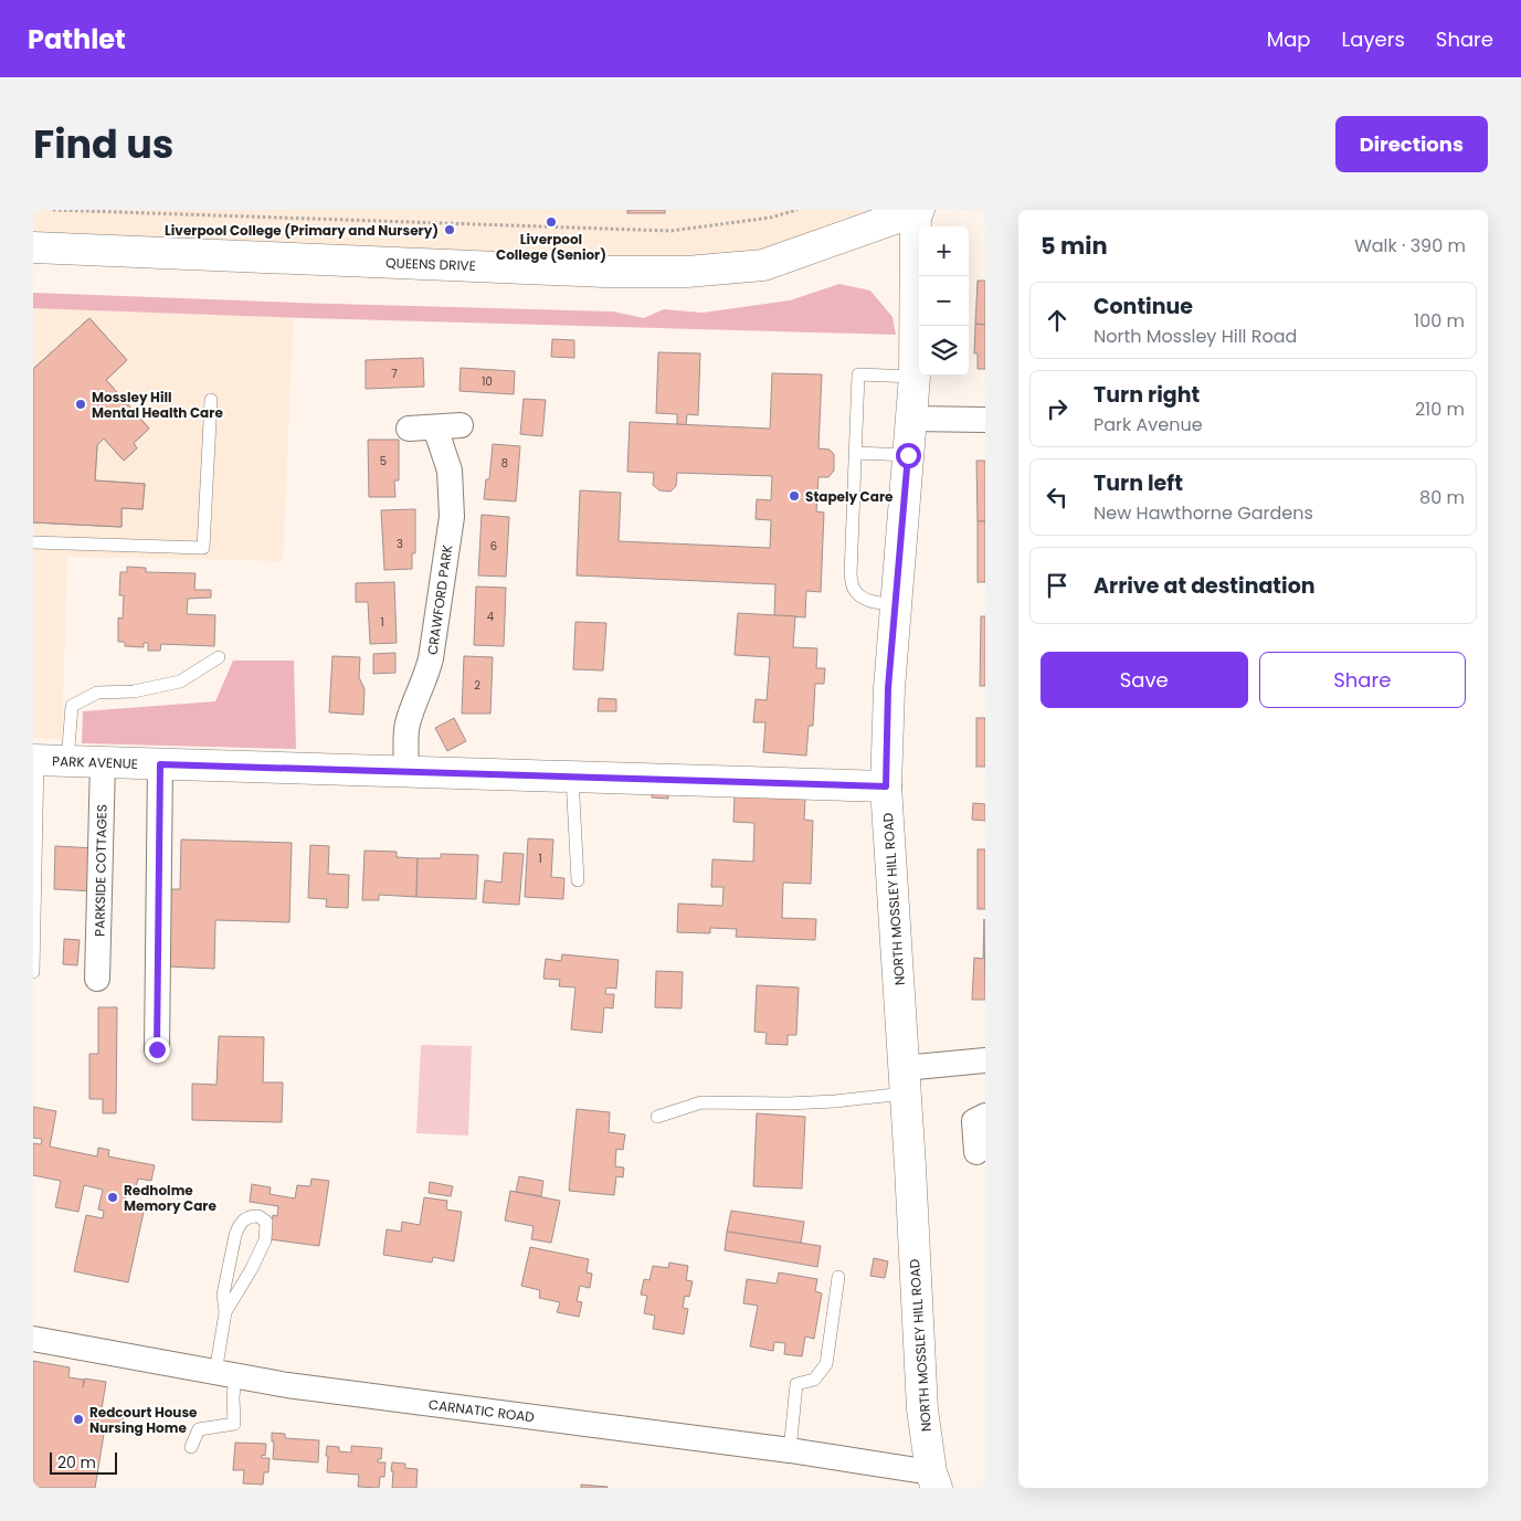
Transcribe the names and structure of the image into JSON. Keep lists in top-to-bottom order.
{
  "streets": {
    "street": [
      "QUEENS DRIVE",
      "CRAWFORD PARK",
      "PARK AVENUE",
      "PARKSIDE COTTAGES",
      "NORTH MOSSLEY HILL ROAD",
      "CARNATIC ROAD"
    ]
  },
  "crossings": [
    ["QUEENS DRIVE", "NORTH MOSSLEY HILL ROAD"],
    ["CRAWFORD PARK", "PARK AVENUE"],
    ["PARK AVENUE", "PARKSIDE COTTAGES"],
    ["PARK AVENUE", "NORTH MOSSLEY HILL ROAD"],
    ["NORTH MOSSLEY HILL ROAD", "CARNATIC ROAD"]
  ],
  "places": [
    "Liverpool College (Senior)",
    "Liverpool College (Primary and Nursery)",
    "Mossley Hill Mental Health Care",
    "Stapely Care",
    "Redholme Memory Care",
    "Redcourt House Nursing Home"
  ],
  "house_numbers": [
    "7",
    "10",
    "5",
    "8",
    "3",
    "6",
    "4",
    "1",
    "2",
    "1"
  ],
  "scale_bar": "20 m",
  "page": {
    "header": "Pathlet",
    "nav": ["Map", "Layers", "Share"],
    "title": "Find us",
    "buttons": [
      "Directions",
      ["Save", "Share"]
    ],
    "heading": ["5 min", "Walk · 390 m"],
    "map_buttons": ["+", "−"],
    "list": [
      ["Continue", "North Mossley Hill Road", "100 m"],
      ["Turn right", "Park Avenue", "210 m"],
      ["Turn left", "New Hawthorne Gardens", "80 m"],
      "Arrive at destination"
    ],
    "scale": "20 m"
  }
}
